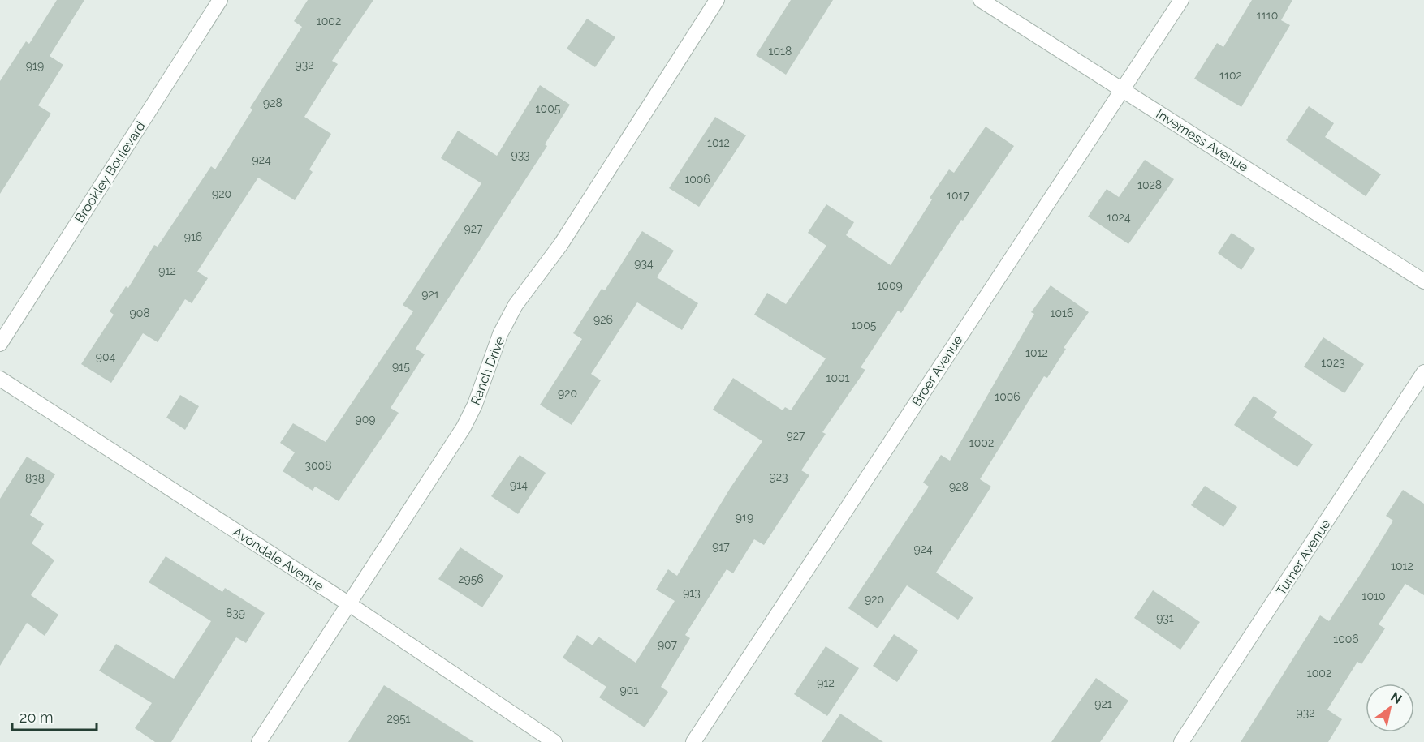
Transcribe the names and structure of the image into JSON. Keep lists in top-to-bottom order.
{
  "streets": {
    "street": [
      "Inverness Avenue",
      "Brookley Boulevard",
      "Ranch Drive",
      "Broer Avenue",
      "Turner Avenue",
      "Avondale Avenue"
    ]
  },
  "crossings": [
    ["Inverness Avenue", "Broer Avenue"],
    ["Ranch Drive", "Avondale Avenue"]
  ],
  "house_numbers": [
    "1110",
    "1002",
    "1018",
    "932",
    "919",
    "1102",
    "928",
    "1005",
    "1012",
    "933",
    "924",
    "1006",
    "1028",
    "920",
    "1017",
    "1024",
    "927",
    "916",
    "934",
    "912",
    "1009",
    "921",
    "908",
    "1016",
    "926",
    "1005",
    "1012",
    "904",
    "1023",
    "915",
    "1001",
    "920",
    "1006",
    "909",
    "927",
    "1002",
    "3008",
    "923",
    "838",
    "914",
    "928",
    "919",
    "917",
    "924",
    "1012",
    "2956",
    "913",
    "1010",
    "920",
    "839",
    "931",
    "1006",
    "907",
    "1002",
    "912",
    "901",
    "921",
    "932",
    "2951"
  ],
  "scale_bar": "20 m",
  "north": "top right"
}
